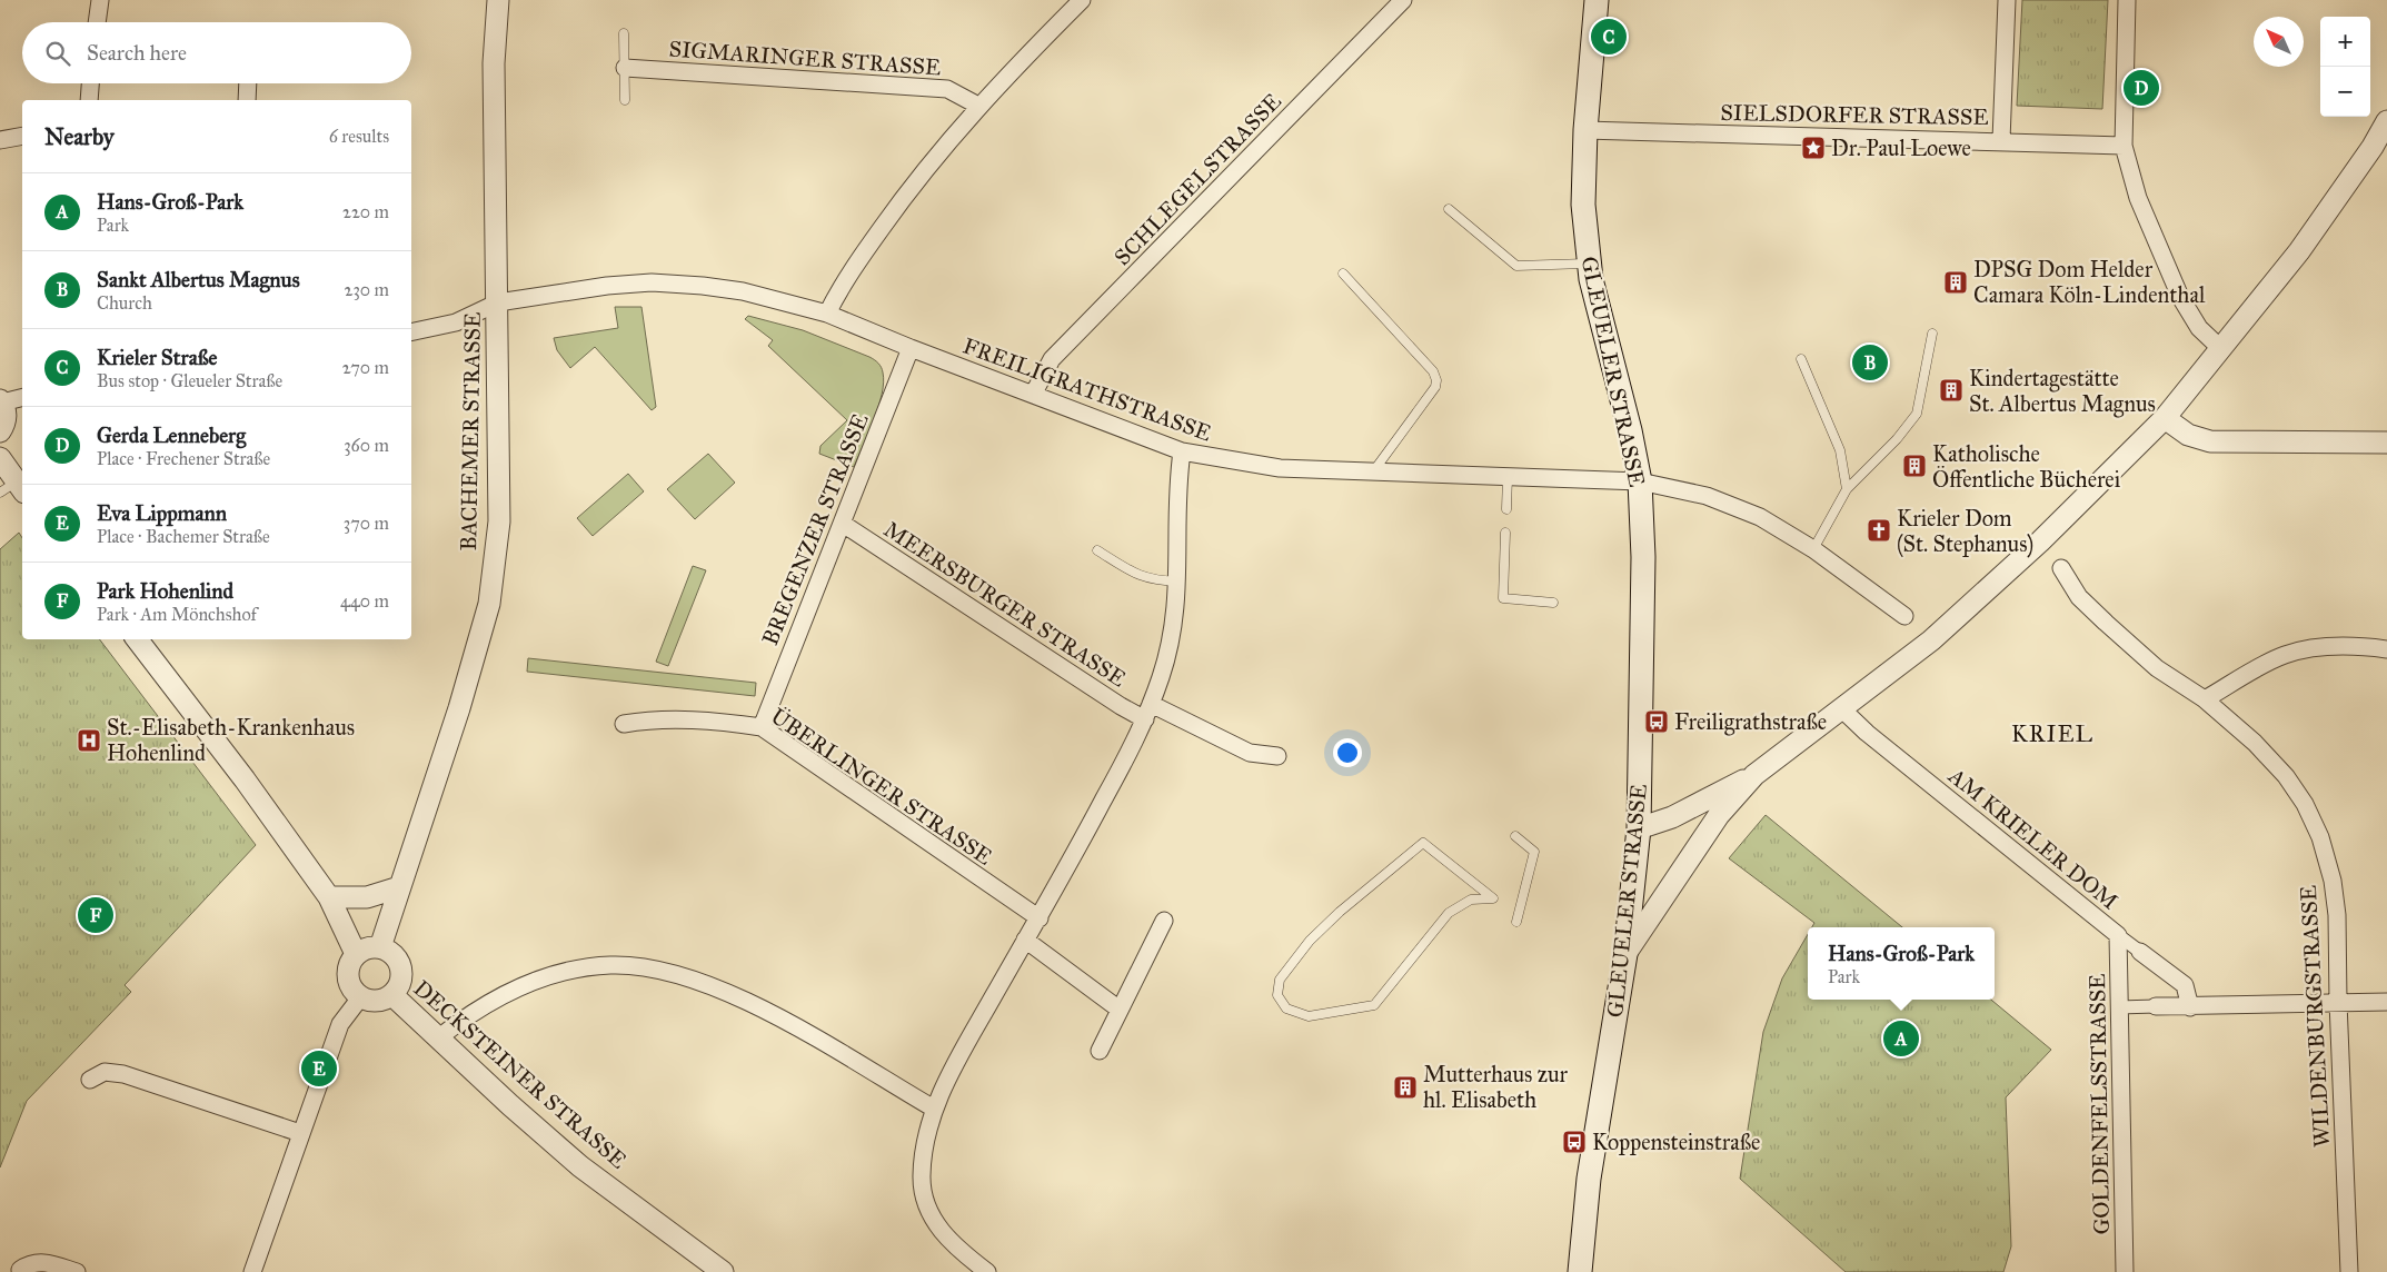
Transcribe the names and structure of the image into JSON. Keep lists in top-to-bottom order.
{
  "streets": {
    "main road": ["GLEUELER STRASSE"],
    "street": [
      "SIGMARINGER STRASSE",
      "SIELSDORFER STRASSE",
      "SCHLEGELSTRASSE",
      "FREILIGRATHSTRASSE",
      "BACHEMER STRASSE",
      "BREGENZER STRASSE",
      "MEERSBURGER STRASSE",
      "ÜBERLINGER STRASSE",
      "AM KRIELER DOM",
      "WILDENBURGSTRASSE",
      "DECKSTEINER STRASSE",
      "GOLDENFELSSTRASSE"
    ]
  },
  "crossings": [
    ["SIELSDORFER STRASSE", "GLEUELER STRASSE"],
    ["SCHLEGELSTRASSE", "FREILIGRATHSTRASSE"],
    ["GLEUELER STRASSE", "FREILIGRATHSTRASSE"],
    ["FREILIGRATHSTRASSE", "BACHEMER STRASSE"],
    ["FREILIGRATHSTRASSE", "BREGENZER STRASSE"],
    ["BACHEMER STRASSE", "DECKSTEINER STRASSE"],
    ["BREGENZER STRASSE", "MEERSBURGER STRASSE"],
    ["BREGENZER STRASSE", "ÜBERLINGER STRASSE"],
    ["AM KRIELER DOM", "GOLDENFELSSTRASSE"]
  ],
  "districts": ["KRIEL"],
  "places": {
    "place": ["Dr. Paul Loewe"],
    "building": [
      "DPSG Dom Helder Camara Köln-Lindenthal",
      "Kindertagestätte St. Albertus Magnus",
      "Katholische Öffentliche Bücherei",
      "Mutterhaus zur hl. Elisabeth"
    ],
    "church": ["Krieler Dom (St. Stephanus)"],
    "bus stop": ["Freiligrathstraße", "Koppensteinstraße"],
    "hospital": ["St.-Elisabeth-Krankenhaus Hohenlind"]
  },
  "north": "top left",
  "page": {
    "map_buttons": ["+", "−"],
    "pins": [
      "C",
      "D",
      "B",
      "F",
      "A",
      "E"
    ],
    "search": "Search here",
    "heading": ["Nearby", "6 results"],
    "list": [
      {
        "mark": "A",
        "name": "Hans-Groß-Park",
        "note": "Park",
        "value": "220 m"
      },
      {
        "mark": "B",
        "name": "Sankt Albertus Magnus",
        "note": "Church",
        "value": "230 m"
      },
      {
        "mark": "C",
        "name": "Krieler Straße",
        "note": "Bus stop · Gleueler Straße",
        "value": "270 m"
      },
      {
        "mark": "D",
        "name": "Gerda Lenneberg",
        "note": "Place · Frechener Straße",
        "value": "360 m"
      },
      {
        "mark": "E",
        "name": "Eva Lippmann",
        "note": "Place · Bachemer Straße",
        "value": "370 m"
      },
      {
        "mark": "F",
        "name": "Park Hohenlind",
        "note": "Park · Am Mönchshof",
        "value": "440 m"
      }
    ],
    "popup": ["Hans-Groß-Park", "Park"]
  }
}
